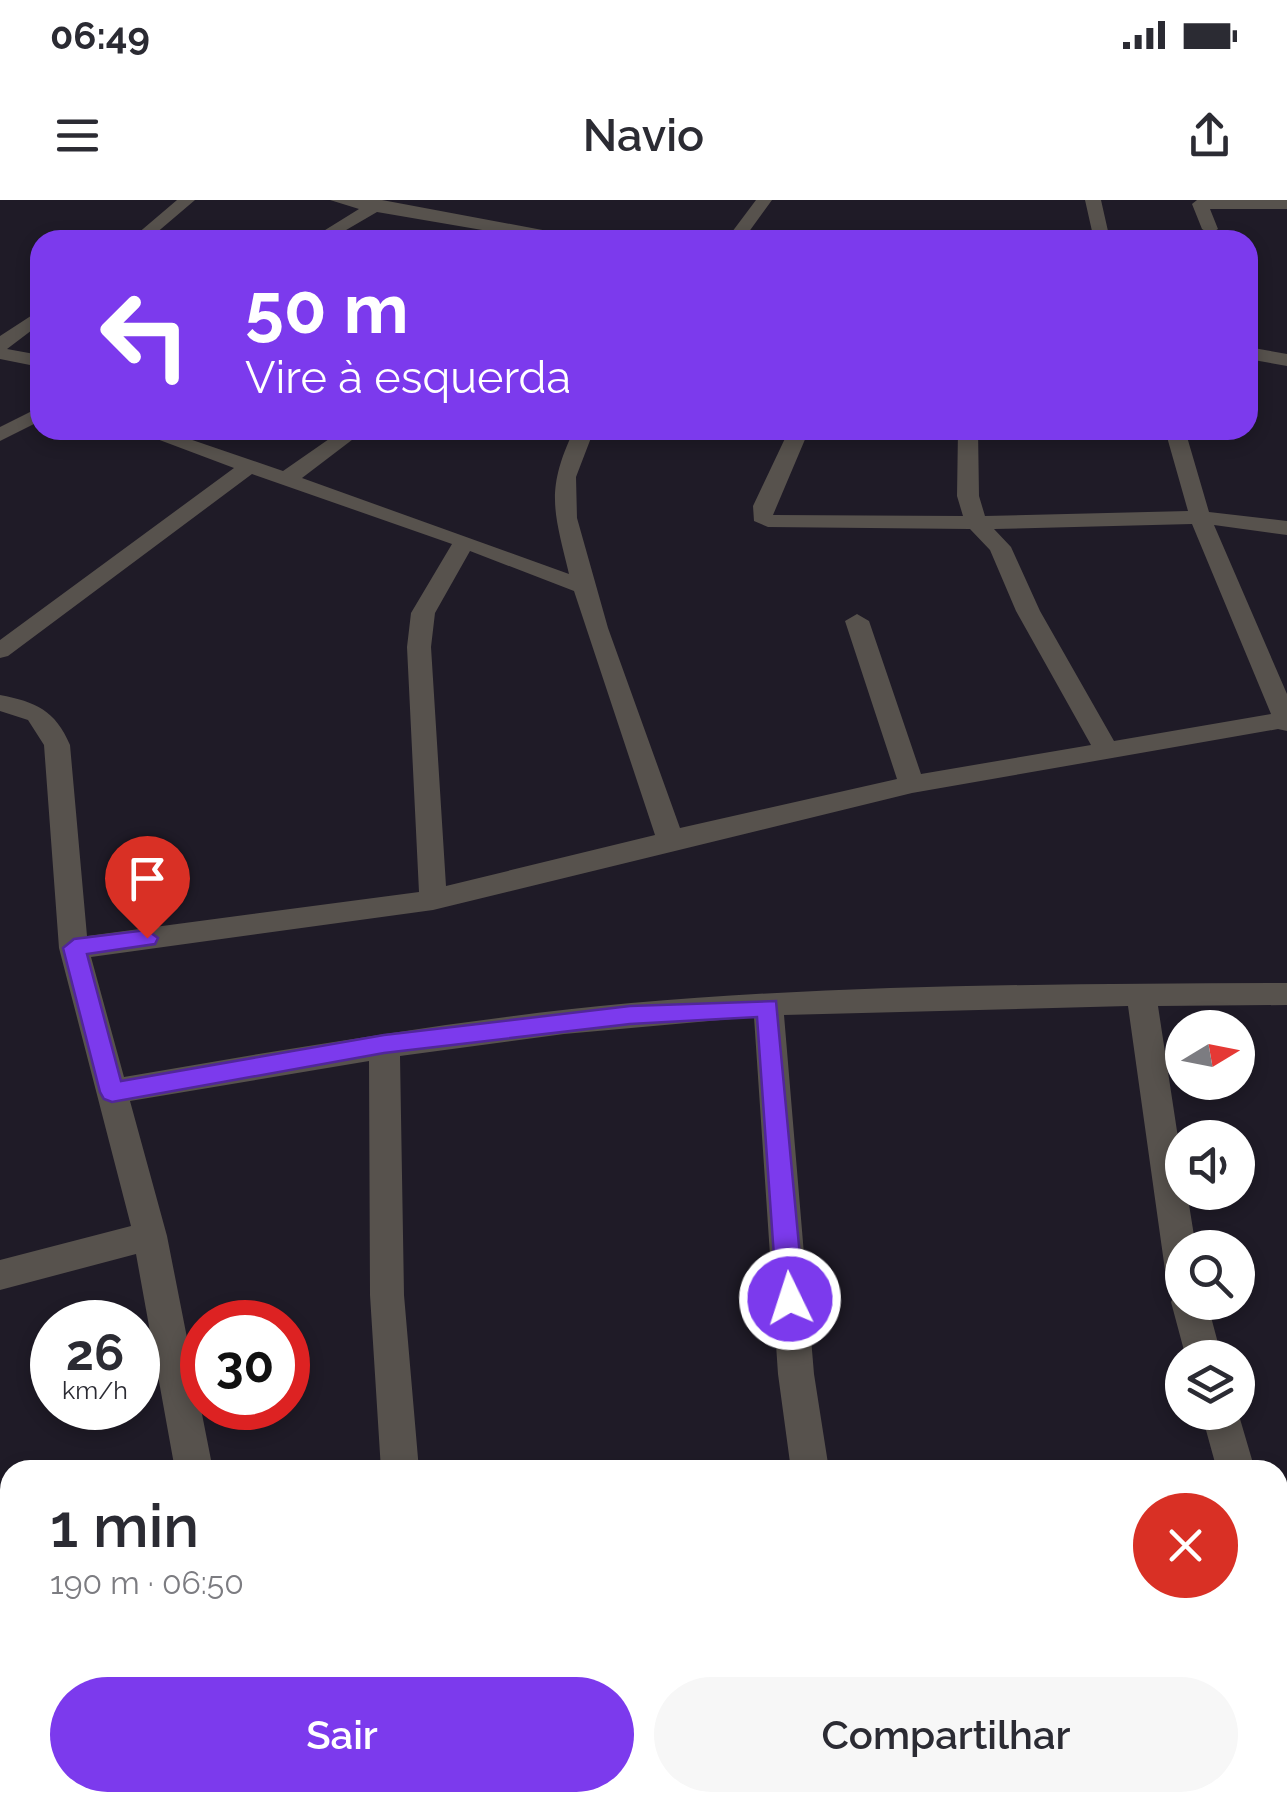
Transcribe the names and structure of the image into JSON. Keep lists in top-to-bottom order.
{
  "north": "right",
  "page": {
    "status": "06:49",
    "header": "Navio",
    "turn": ["50 m", "Vire à esquerda"],
    "speed": "26 km/h",
    "limit": "30",
    "heading": ["1 min", "190 m · 06:50"],
    "buttons": ["Sair", "Compartilhar"]
  }
}
